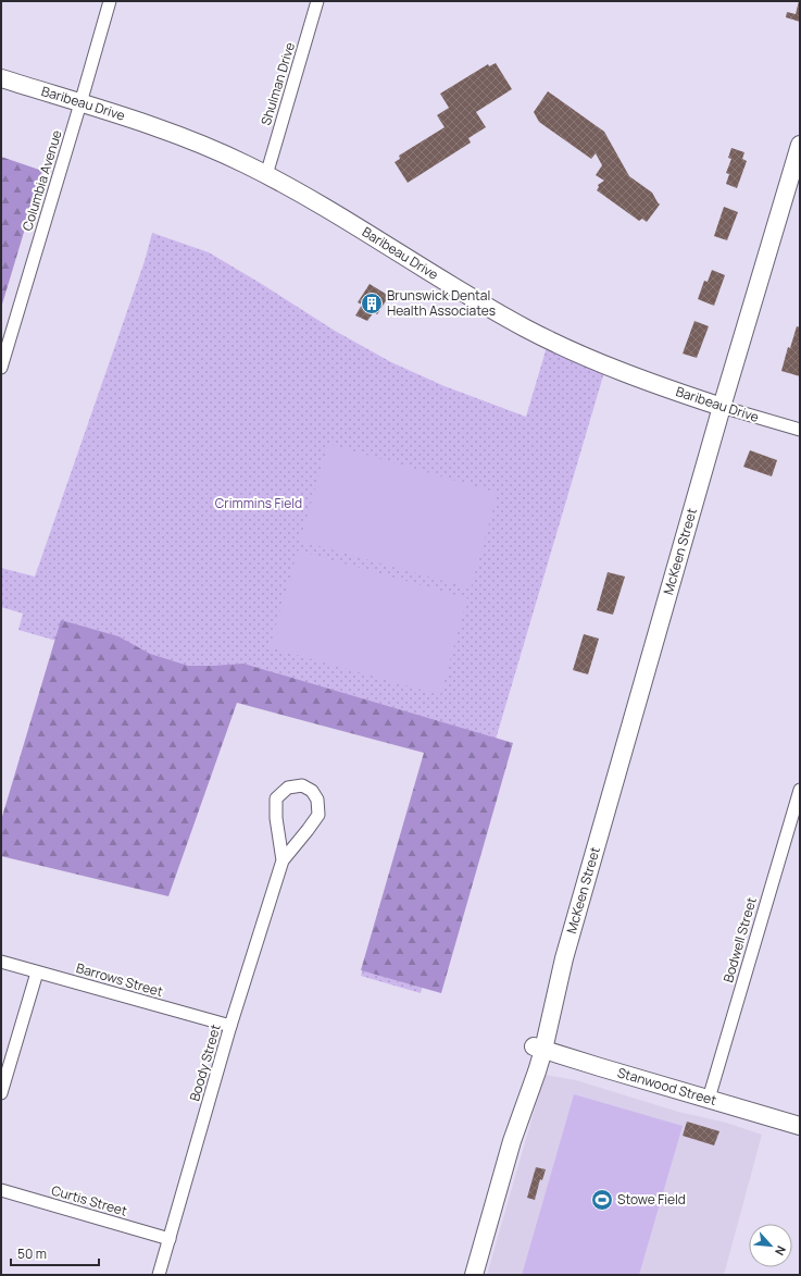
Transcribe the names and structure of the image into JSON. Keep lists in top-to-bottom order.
{
  "streets": {
    "street": [
      "Shulman Drive",
      "Baribeau Drive",
      "Columbia Avenue",
      "McKeen Street",
      "Bodwell Street",
      "Barrows Street",
      "Boody Street",
      "Stanwood Street",
      "Curtis Street"
    ]
  },
  "crossings": [
    ["Shulman Drive", "Baribeau Drive"],
    ["Baribeau Drive", "Columbia Avenue"],
    ["Baribeau Drive", "McKeen Street"],
    ["McKeen Street", "Stanwood Street"],
    ["Bodwell Street", "Stanwood Street"],
    ["Barrows Street", "Boody Street"],
    ["Boody Street", "Curtis Street"]
  ],
  "parks": ["Crimmins Field"],
  "places": {
    "building": ["Brunswick Dental Health Associates"],
    "sports": ["Stowe Field"]
  },
  "scale_bar": "50 m",
  "north": "bottom right"
}
